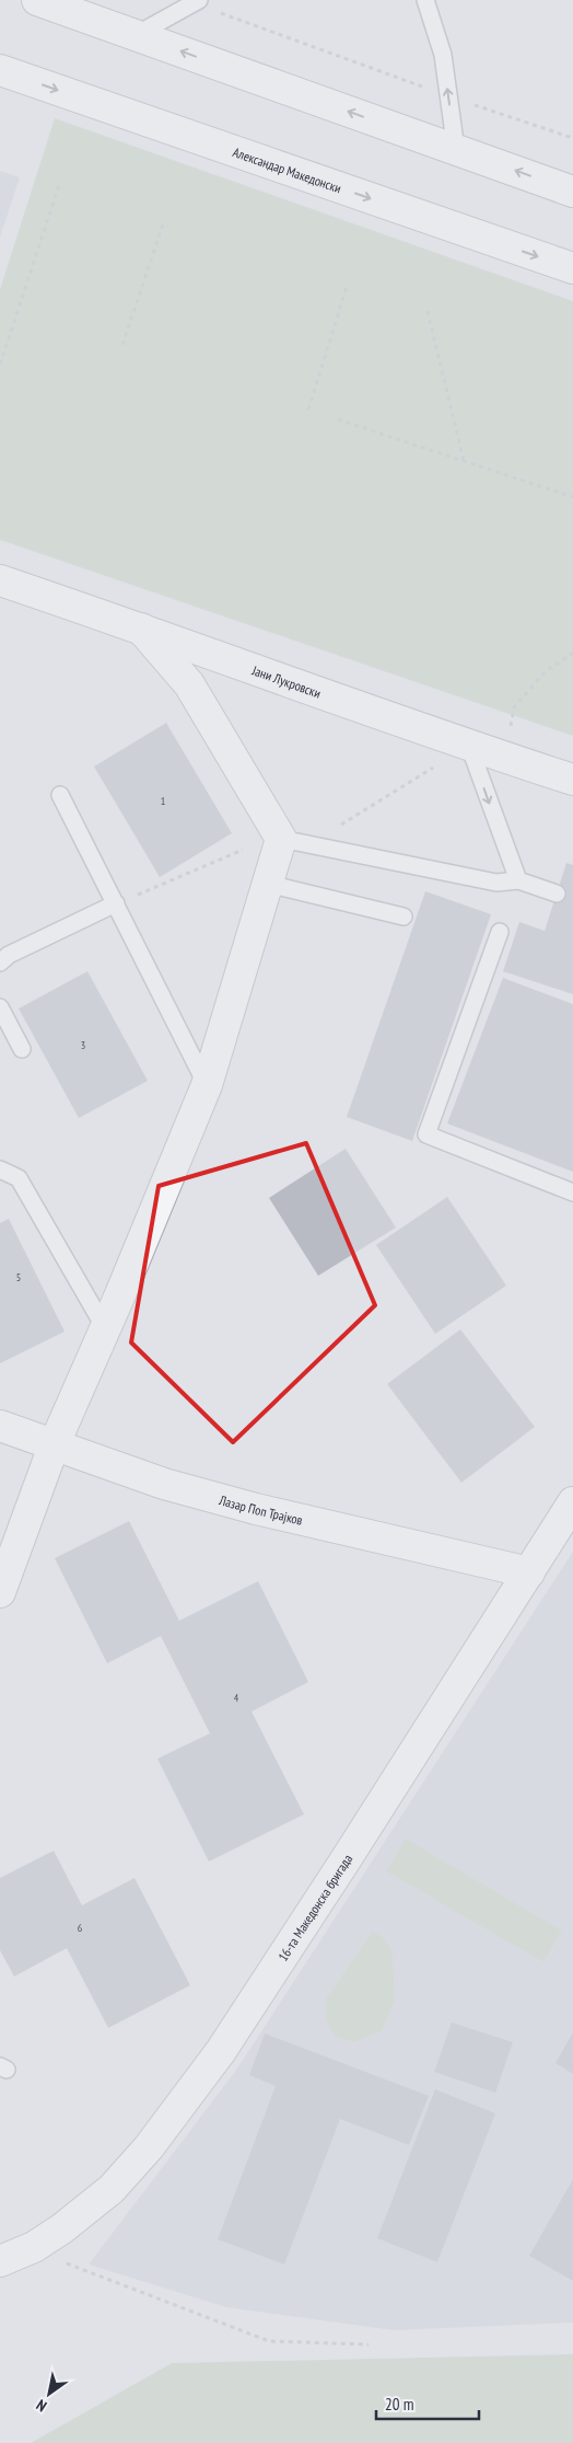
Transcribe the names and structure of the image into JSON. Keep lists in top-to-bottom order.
{
  "streets": {
    "street": [
      "Александар Македонски",
      "Јани Лукровски",
      "Лазар Поп Трајков",
      "16-та Македонска бригада"
    ]
  },
  "crossings": [
    ["Лазар Поп Трајков", "16-та Македонска бригада"]
  ],
  "house_numbers": [
    "1",
    "3",
    "5",
    "4",
    "6"
  ],
  "scale_bar": "20 m",
  "north": "bottom left"
}
